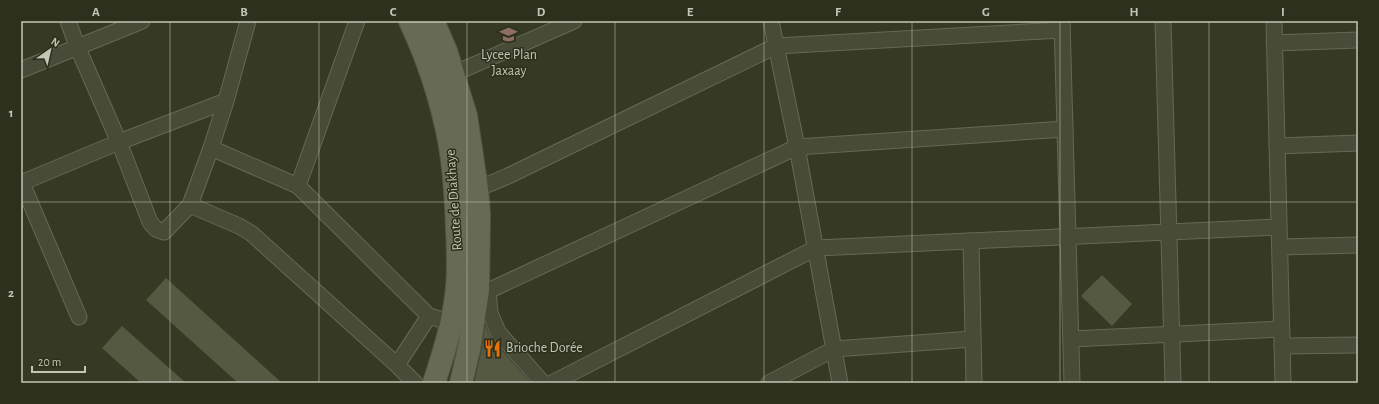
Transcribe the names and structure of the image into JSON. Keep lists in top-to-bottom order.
{
  "streets": {
    "main road": ["Route de Diakhaye"]
  },
  "places": {
    "school or university": ["Lycee Plan Jaxaay"],
    "restaurant": ["Brioche Dorée"]
  },
  "scale_bar": "20 m",
  "north": "top right",
  "grid": {
    "columns": [
      "A",
      "B",
      "C",
      "D",
      "E",
      "F",
      "G",
      "H",
      "I"
    ],
    "rows": ["1", "2"]
  }
}
